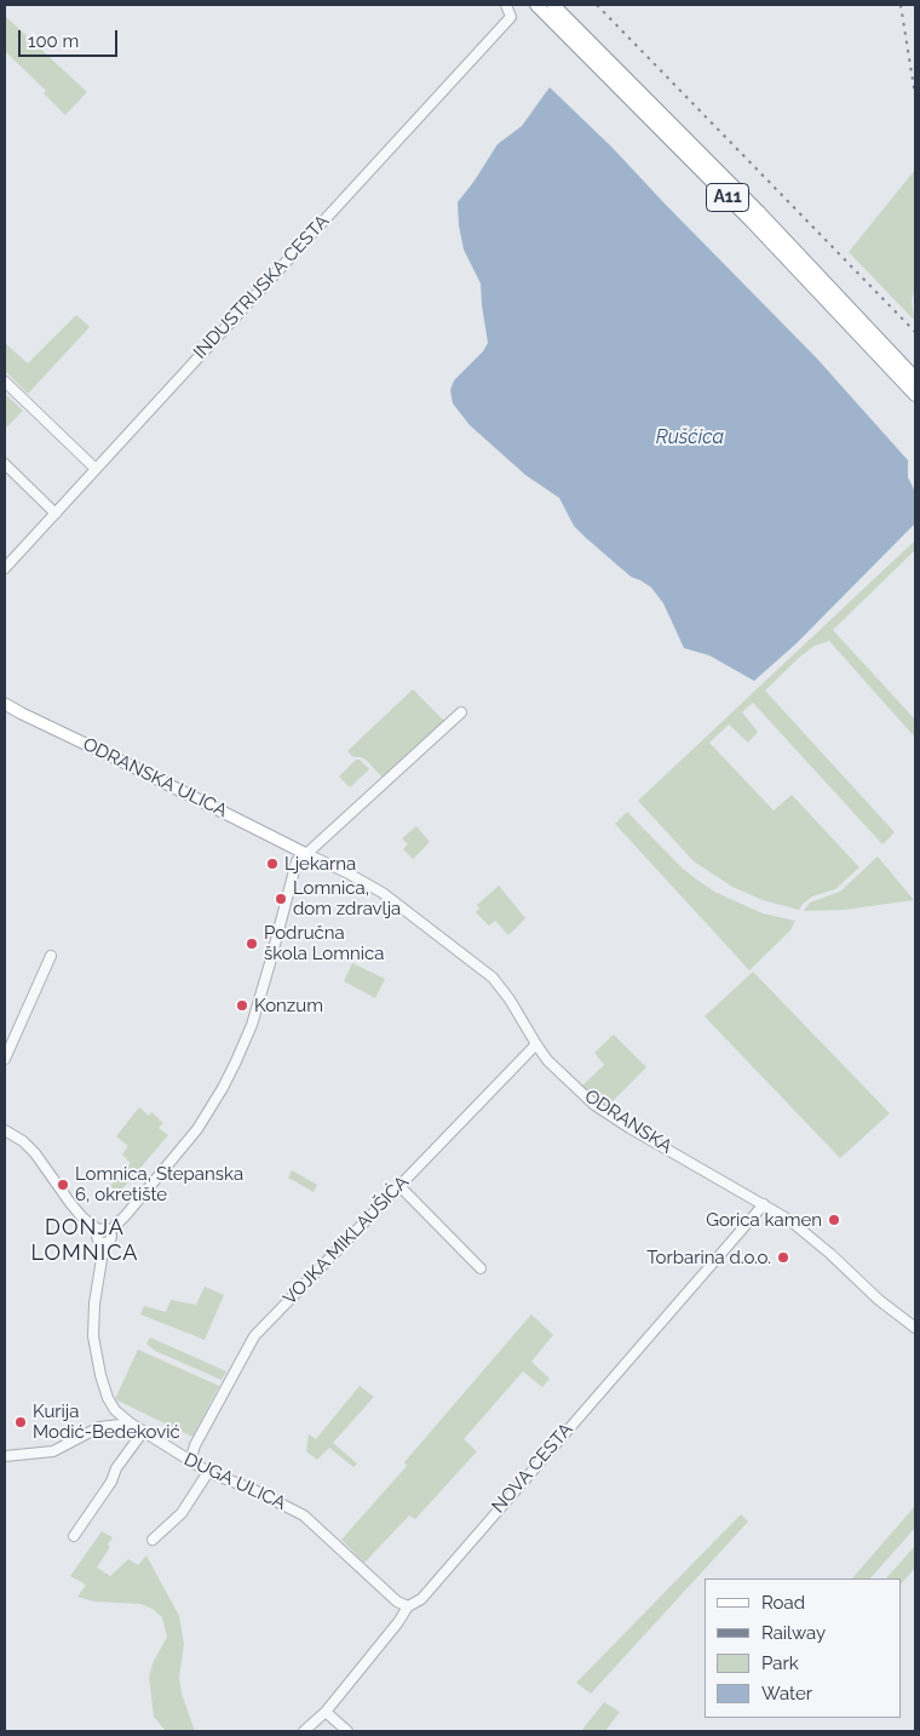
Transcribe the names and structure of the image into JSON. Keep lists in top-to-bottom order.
{
  "streets": {
    "highway": ["A11"],
    "main road": ["ODRANSKA ULICA"],
    "street": [
      "INDUSTRIJSKA CESTA",
      "ODRANSKA",
      "VOJKA MIKLAUŠIĆA",
      "NOVA CESTA",
      "DUGA ULICA"
    ]
  },
  "crossings": [
    ["ODRANSKA ULICA", "ODRANSKA"],
    ["ODRANSKA", "VOJKA MIKLAUŠIĆA"],
    ["ODRANSKA", "NOVA CESTA"],
    ["VOJKA MIKLAUŠIĆA", "DUGA ULICA"],
    ["NOVA CESTA", "DUGA ULICA"]
  ],
  "districts": ["DONJA LOMNICA"],
  "water": ["Rušćica"],
  "places": [
    "Ljekarna",
    "Lomnica, dom zdravlja",
    "Područna škola Lomnica",
    "Konzum",
    "Lomnica, Stepanska 6, okretište",
    "Gorica kamen",
    "Torbarina d.o.o.",
    "Kurija Modić-Bedeković"
  ],
  "legend": [
    "Road",
    "Railway",
    "Park",
    "Water"
  ],
  "scale_bar": "100 m"
}
